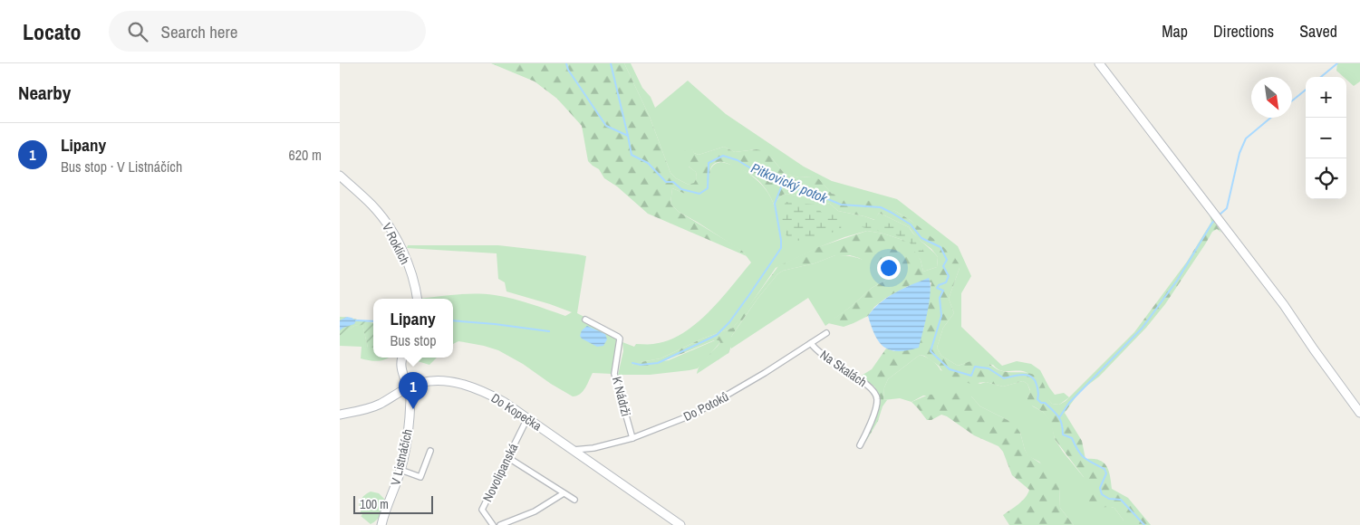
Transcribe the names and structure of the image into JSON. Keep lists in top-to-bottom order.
{
  "streets": {
    "street": [
      "V Roklích",
      "Na Skalách",
      "K Nádrži",
      "Do Potoků",
      "Do Kopečka",
      "V Listnáčích",
      "Novolipanská"
    ]
  },
  "crossings": [
    ["Na Skalách", "Do Potoků"],
    ["K Nádrži", "Do Potoků"],
    ["Do Potoků", "Do Kopečka"],
    ["Do Kopečka", "V Listnáčích"],
    ["Do Kopečka", "Novolipanská"]
  ],
  "water": ["Pitkovický potok"],
  "scale_bar": "100 m",
  "north": "bottom right",
  "page": {
    "header": "Locato",
    "search": "Search here",
    "nav": ["Map", "Directions", "Saved"],
    "heading": "Nearby",
    "map_buttons": ["+", "−"],
    "list": [
      {
        "mark": "1",
        "name": "Lipany",
        "note": "Bus stop · V Listnáčích",
        "value": "620 m"
      }
    ],
    "popup": ["Lipany", "Bus stop"],
    "pins": "1",
    "scale": "100 m"
  }
}
